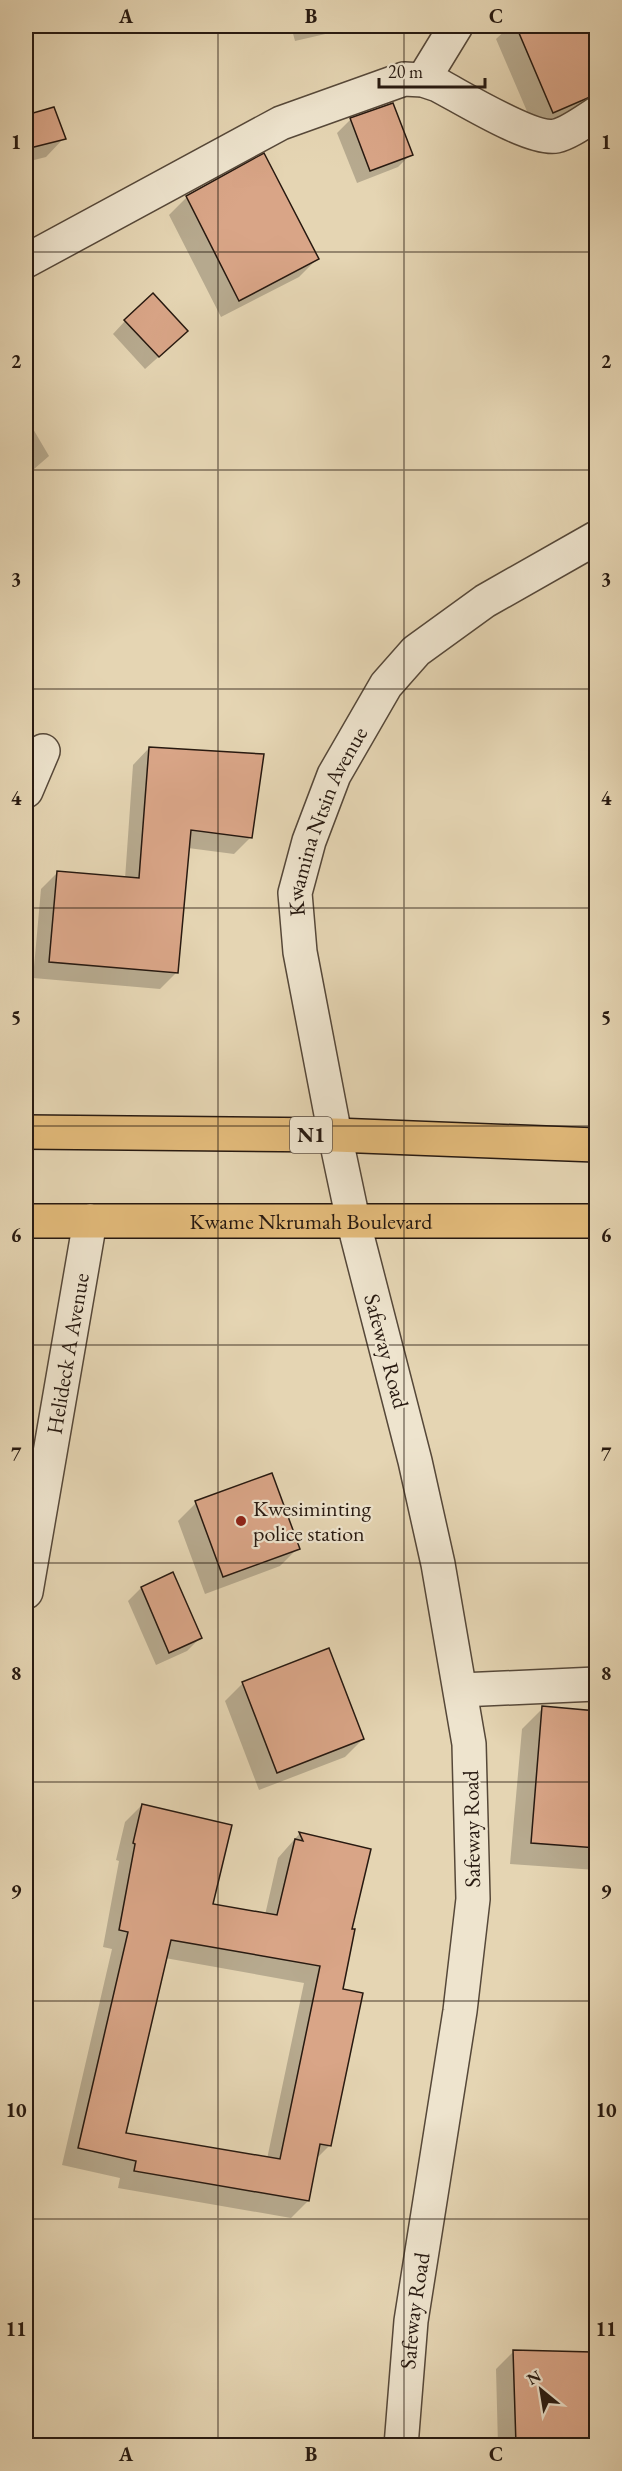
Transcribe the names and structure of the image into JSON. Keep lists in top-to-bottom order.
{
  "streets": {
    "highway": ["N1", "Kwame Nkrumah Boulevard"],
    "street": ["Kwamina Ntsin Avenue", "Safeway Road", "Helideck A Avenue"]
  },
  "crossings": [
    ["Kwamina Ntsin Avenue", "N1"],
    ["Kwamina Ntsin Avenue", "Kwame Nkrumah Boulevard"],
    ["Kwamina Ntsin Avenue", "Safeway Road"],
    ["Kwame Nkrumah Boulevard", "Safeway Road"],
    ["Kwame Nkrumah Boulevard", "Helideck A Avenue"]
  ],
  "places": ["Kwesiminting police station"],
  "scale_bar": "20 m",
  "north": "top left",
  "grid": {
    "columns": ["A", "B", "C"],
    "rows": [
      "1",
      "2",
      "3",
      "4",
      "5",
      "6",
      "7",
      "8",
      "9",
      "10",
      "11"
    ]
  }
}
